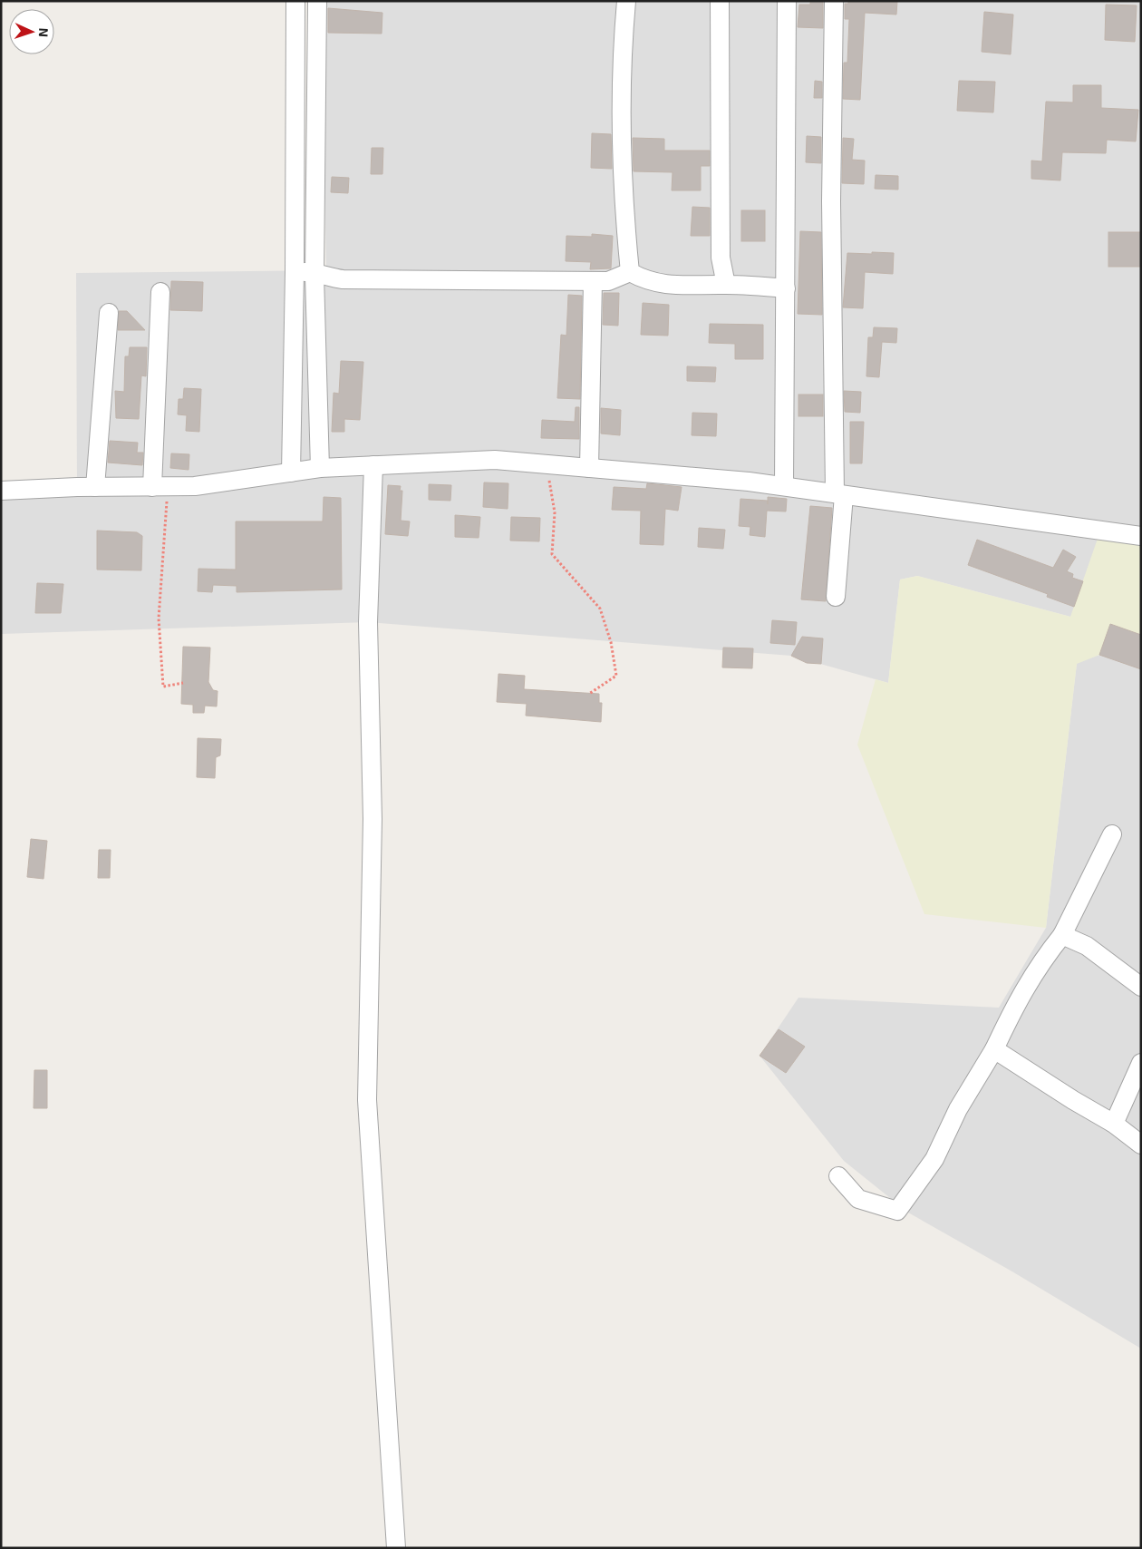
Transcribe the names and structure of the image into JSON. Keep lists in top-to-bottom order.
{
  "north": "right"
}
